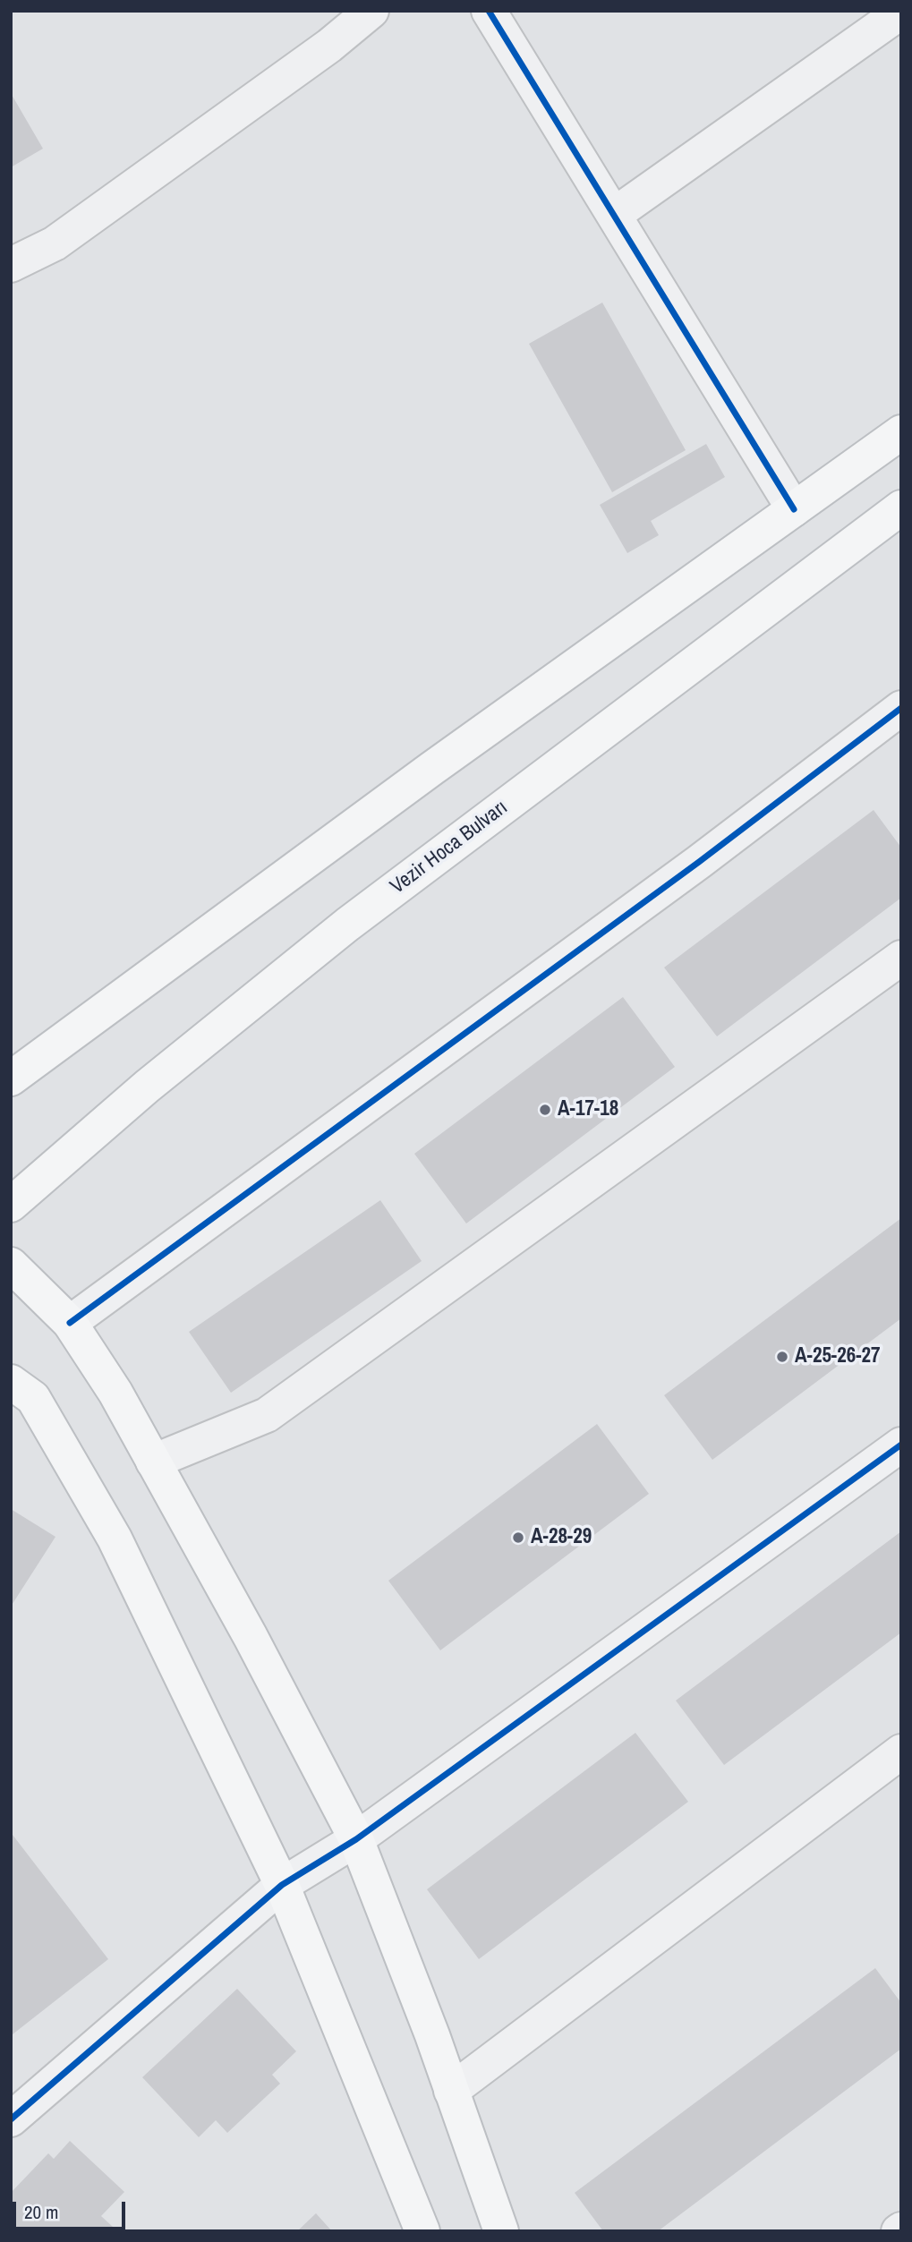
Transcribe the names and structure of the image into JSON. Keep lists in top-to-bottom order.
{
  "streets": {
    "main road": ["Vezir Hoca Bulvarı"]
  },
  "places": ["A-17-18", "A-25-26-27", "A-28-29"],
  "scale_bar": "20 m"
}
